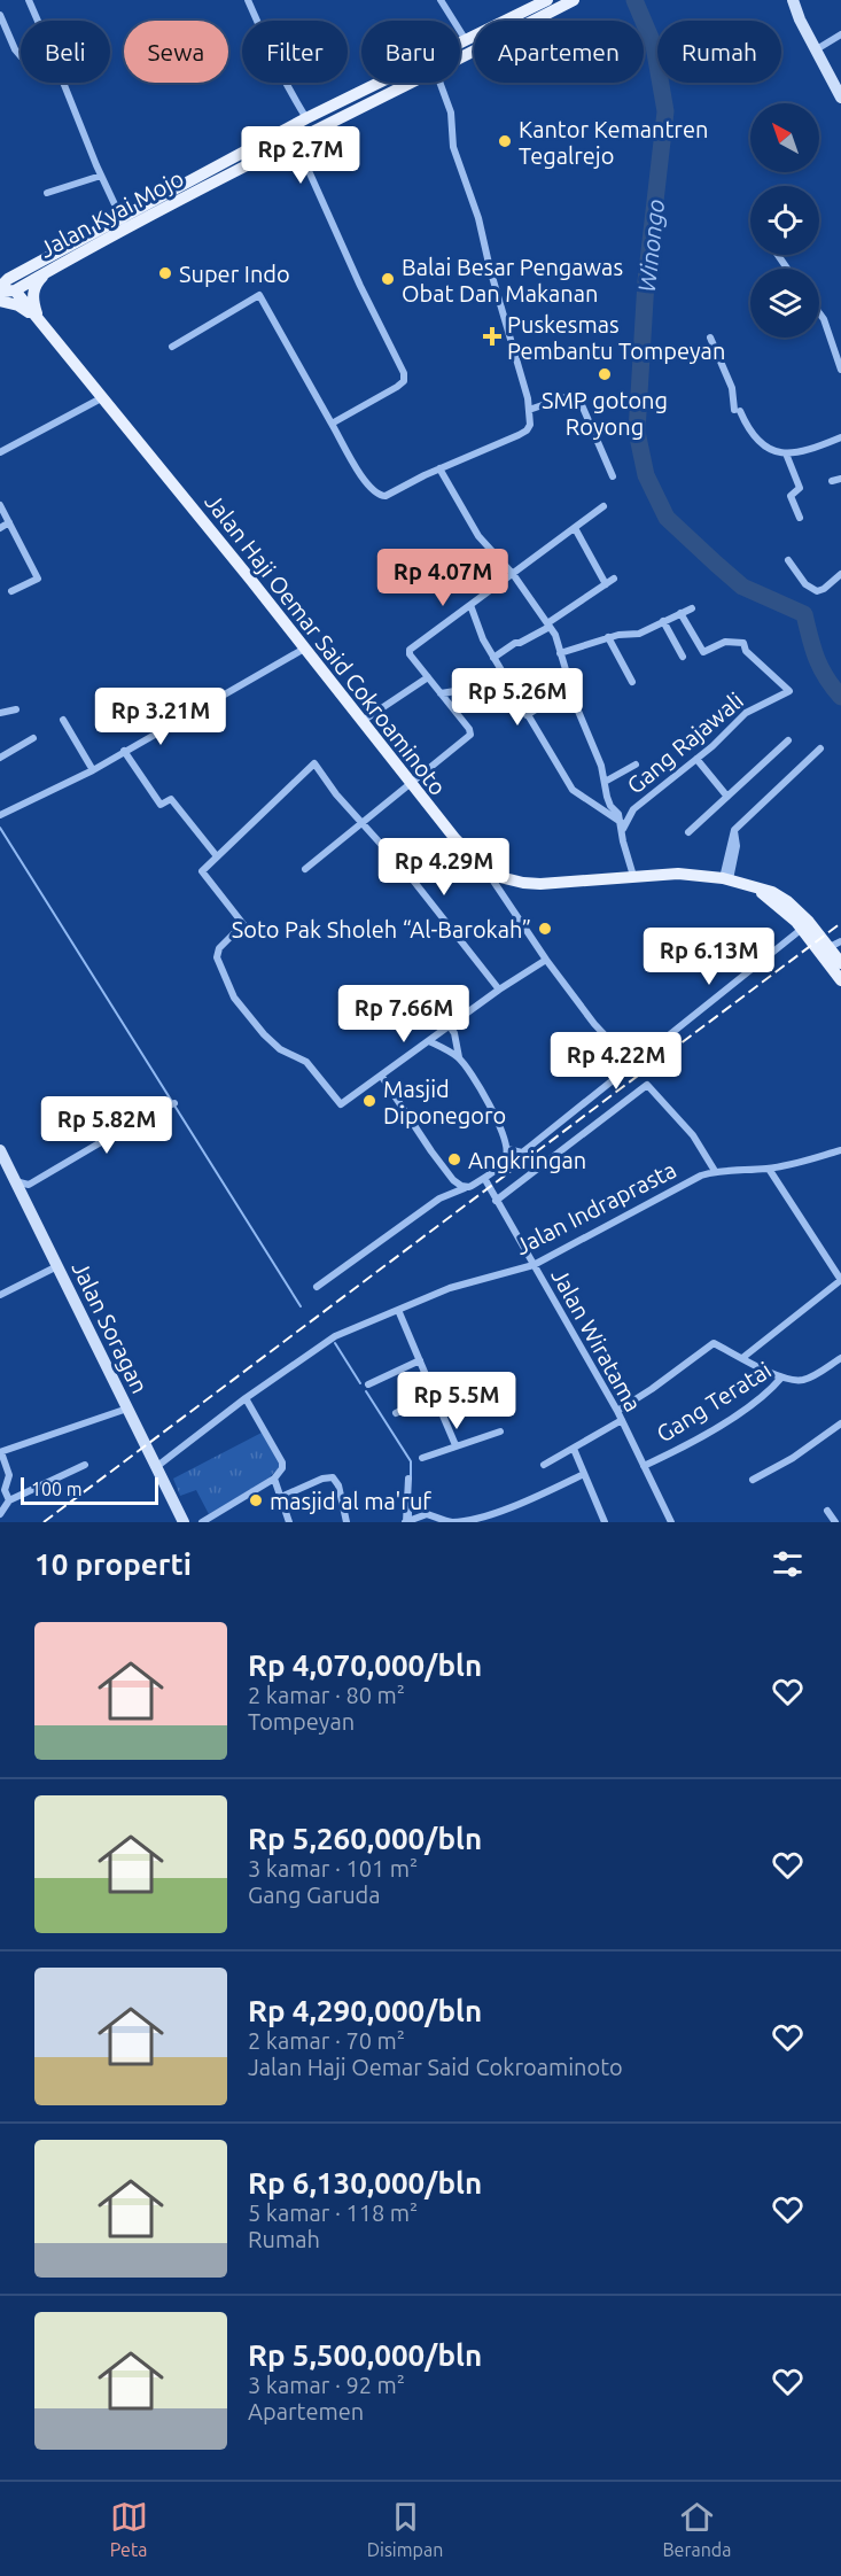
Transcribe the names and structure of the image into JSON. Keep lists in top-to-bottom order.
{
  "streets": {
    "main road": ["Jalan Kyai Mojo", "Jalan Haji Oemar Said Cokroaminoto"],
    "street": [
      "Gang Rajawali",
      "Jalan Indraprasta",
      "Jalan Soragan",
      "Jalan Wiratama",
      "Gang Teratai"
    ]
  },
  "crossings": [
    ["Jalan Kyai Mojo", "Jalan Haji Oemar Said Cokroaminoto"],
    ["Jalan Indraprasta", "Jalan Soragan"],
    ["Jalan Indraprasta", "Jalan Wiratama"],
    ["Jalan Wiratama", "Gang Teratai"]
  ],
  "water": ["Winongo"],
  "places": {
    "other": [
      "Kantor Kemantren Tegalrejo",
      "Super Indo",
      "Balai Besar Pengawas Obat Dan Makanan",
      "SMP gotong Royong",
      "Soto Pak Sholeh “Al-Barokah”",
      "Masjid Diponegoro",
      "Angkringan",
      "masjid al ma'ruf"
    ],
    "health": ["Puskesmas Pembantu Tompeyan"]
  },
  "scale_bar": "100 m",
  "north": "top left",
  "page": {
    "chip": [
      "Beli",
      "Sewa",
      "Filter",
      "Baru",
      "Apartemen",
      "Rumah"
    ],
    "price": [
      "Rp 2.7M",
      "Rp 4.07M",
      "Rp 5.26M",
      "Rp 3.21M",
      "Rp 4.29M",
      "Rp 6.13M",
      "Rp 7.66M",
      "Rp 4.22M",
      "Rp 5.82M",
      "Rp 5.5M"
    ],
    "scale": "100 m",
    "heading": "10 properti",
    "list": [
      {
        "name": "Rp 4,070,000/bln",
        "note": "2 kamar · 80 m² · Tompeyan"
      },
      {
        "name": "Rp 5,260,000/bln",
        "note": "3 kamar · 101 m² · Gang Garuda"
      },
      {
        "name": "Rp 4,290,000/bln",
        "note": "2 kamar · 70 m² · Jalan Haji Oemar Said Cokroaminoto"
      },
      {
        "name": "Rp 6,130,000/bln",
        "note": "5 kamar · 118 m² · Rumah"
      },
      {
        "name": "Rp 5,500,000/bln",
        "note": "3 kamar · 92 m² · Apartemen"
      }
    ],
    "tabs": ["Peta", "Disimpan", "Beranda"]
  }
}
